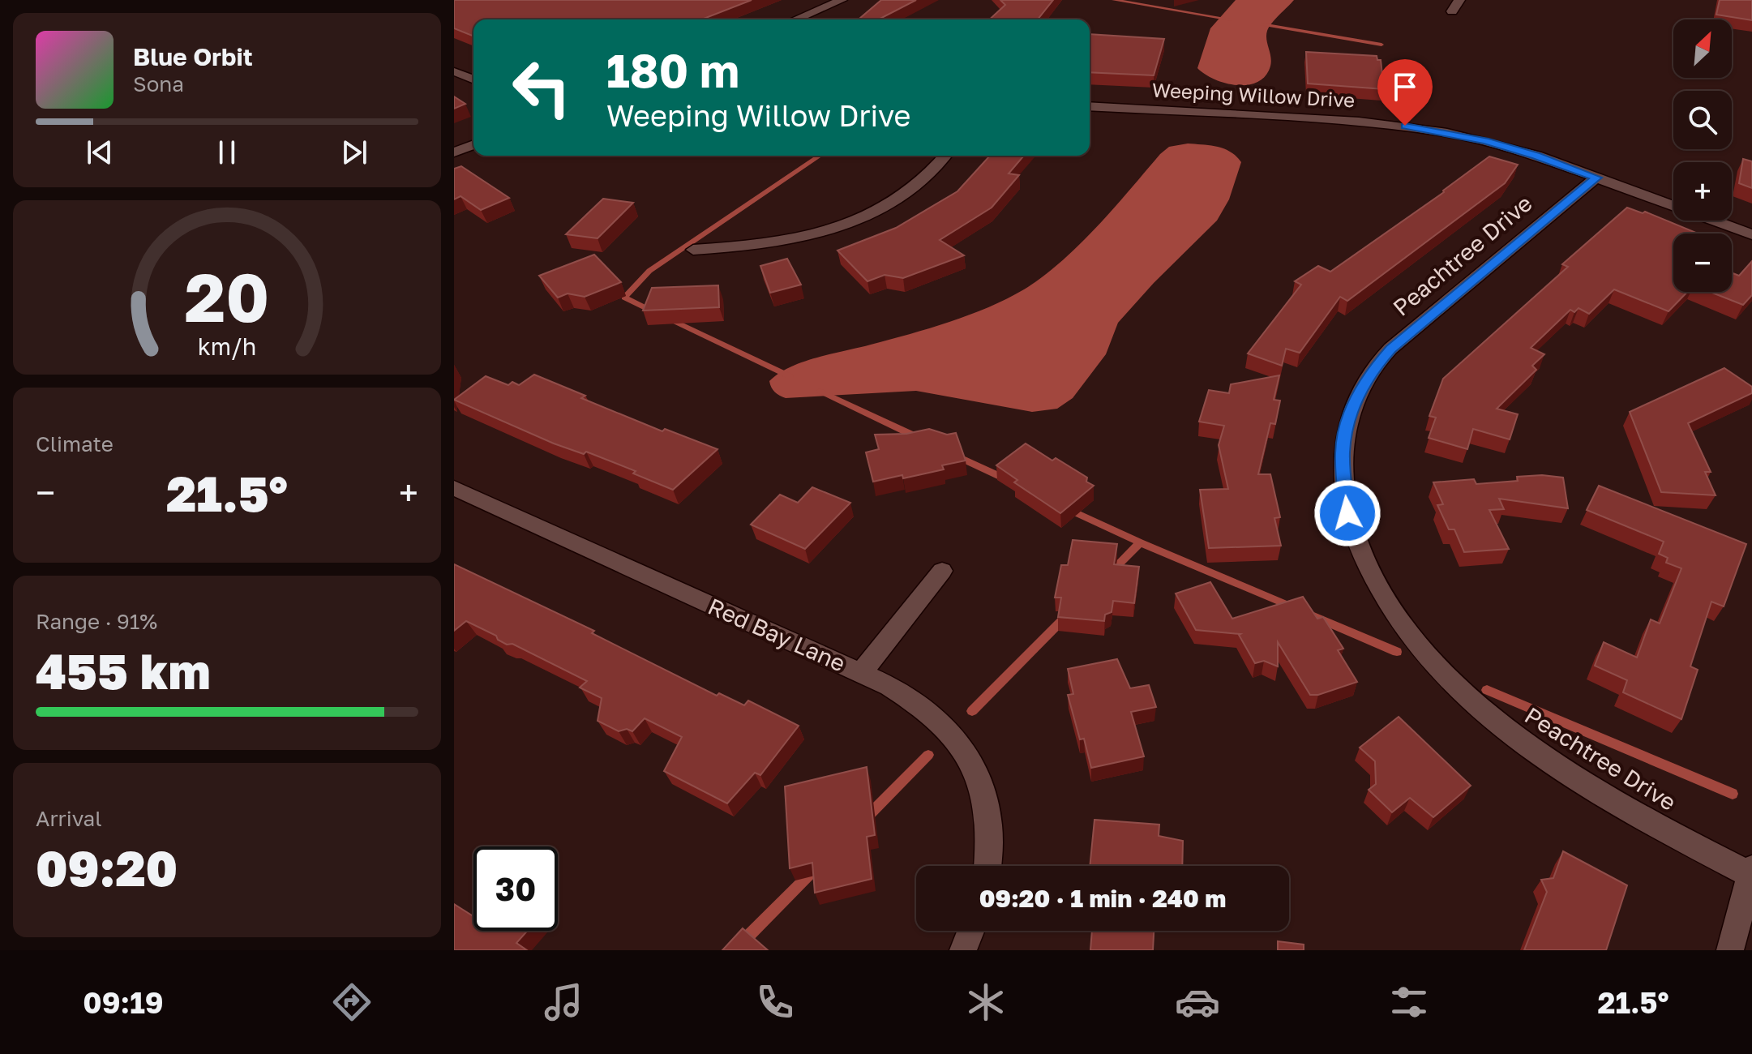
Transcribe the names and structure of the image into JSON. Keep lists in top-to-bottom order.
{
  "streets": {
    "street": ["Weeping Willow Drive", "Peachtree Drive", "Red Bay Lane"]
  },
  "crossings": [
    ["Weeping Willow Drive", "Peachtree Drive"]
  ],
  "north": "top right",
  "page": {
    "map_buttons": ["+", "−"],
    "turn": ["180 m", "Weeping Willow Drive"],
    "song": ["Blue Orbit", "Sona"],
    "tile": [
      "Climate",
      ["Range · 91%", "455 km"],
      ["Arrival", "09:20"]
    ],
    "heat": ["−", "21.5°", "+"],
    "limit": "30",
    "trip": "09:20 · 1 min · 240 m",
    "tabs": ["09:19", "21.5°"],
    "gauge": ["20", "km/h"]
  }
}
